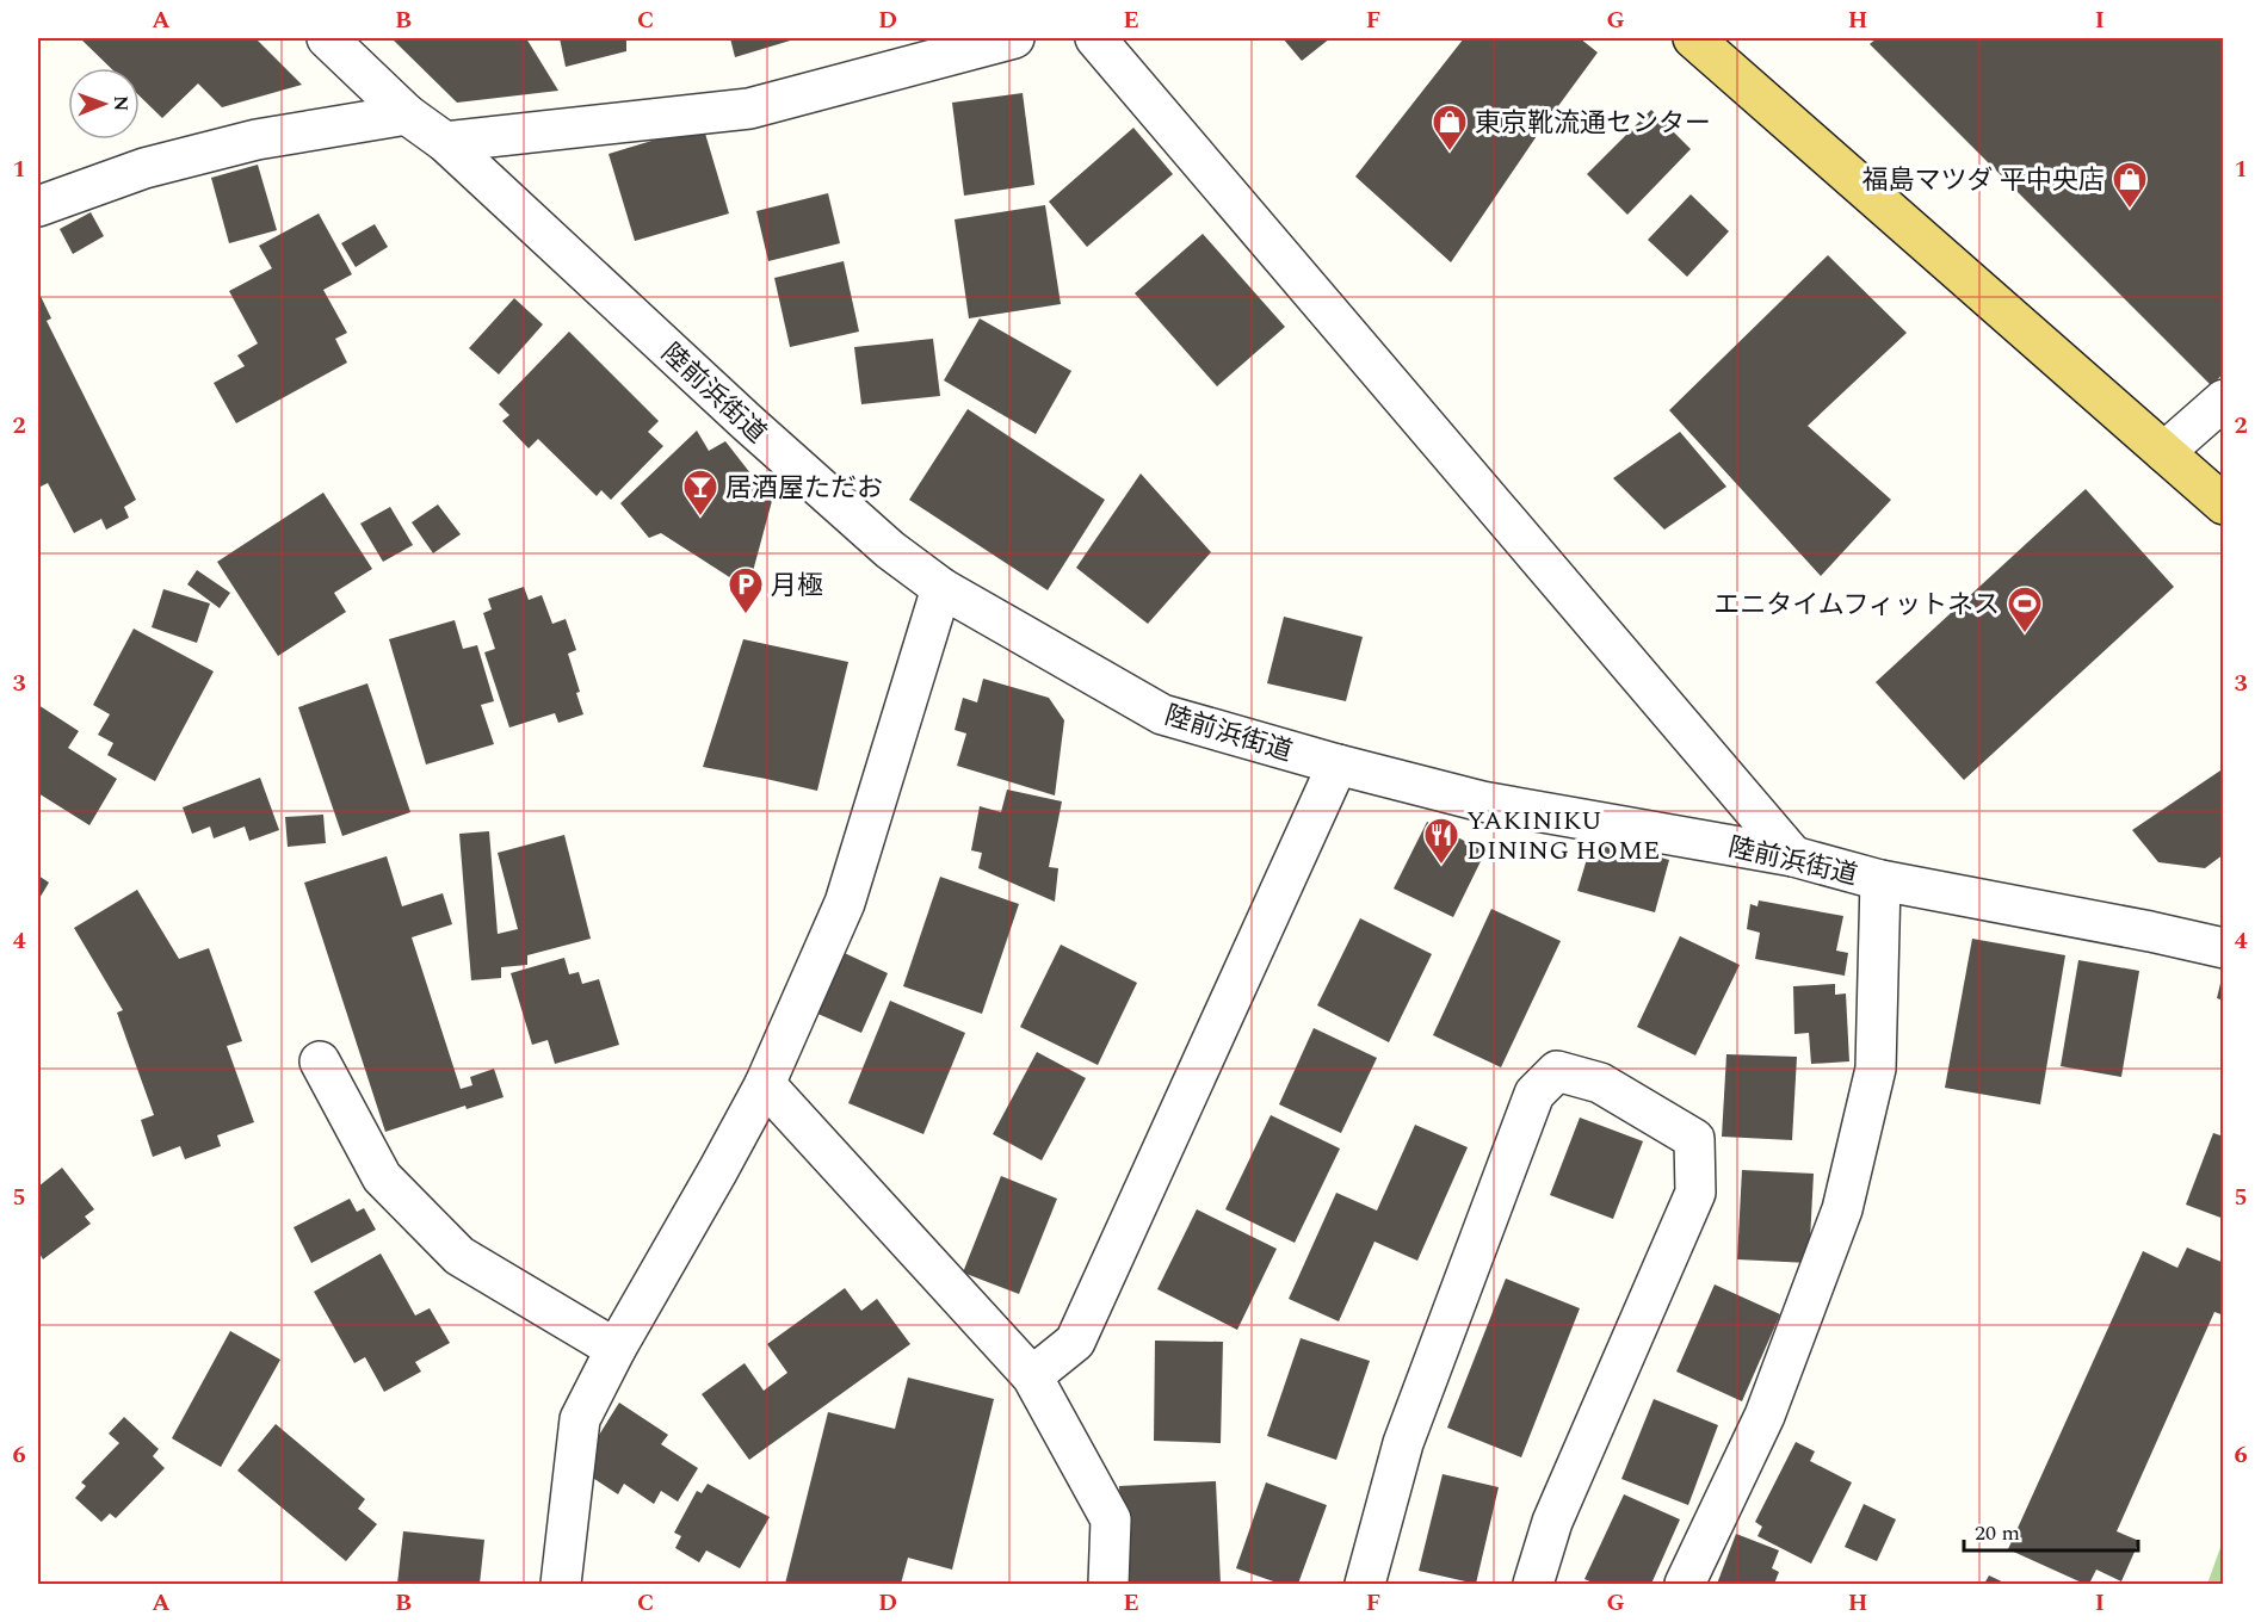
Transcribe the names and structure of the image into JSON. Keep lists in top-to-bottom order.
{
  "streets": {
    "street": ["陸前浜街道"]
  },
  "places": {
    "shop": ["東京靴流通センター", "福島マツダ 平中央店"],
    "bar": ["居酒屋ただお"],
    "parking": ["月極"],
    "sports": ["エニタイムフィットネス"],
    "restaurant": ["YAKINIKU DINING HOME"]
  },
  "scale_bar": "20 m",
  "north": "right",
  "grid": {
    "columns": [
      "A",
      "B",
      "C",
      "D",
      "E",
      "F",
      "G",
      "H",
      "I"
    ],
    "rows": [
      "1",
      "2",
      "3",
      "4",
      "5",
      "6"
    ]
  }
}
